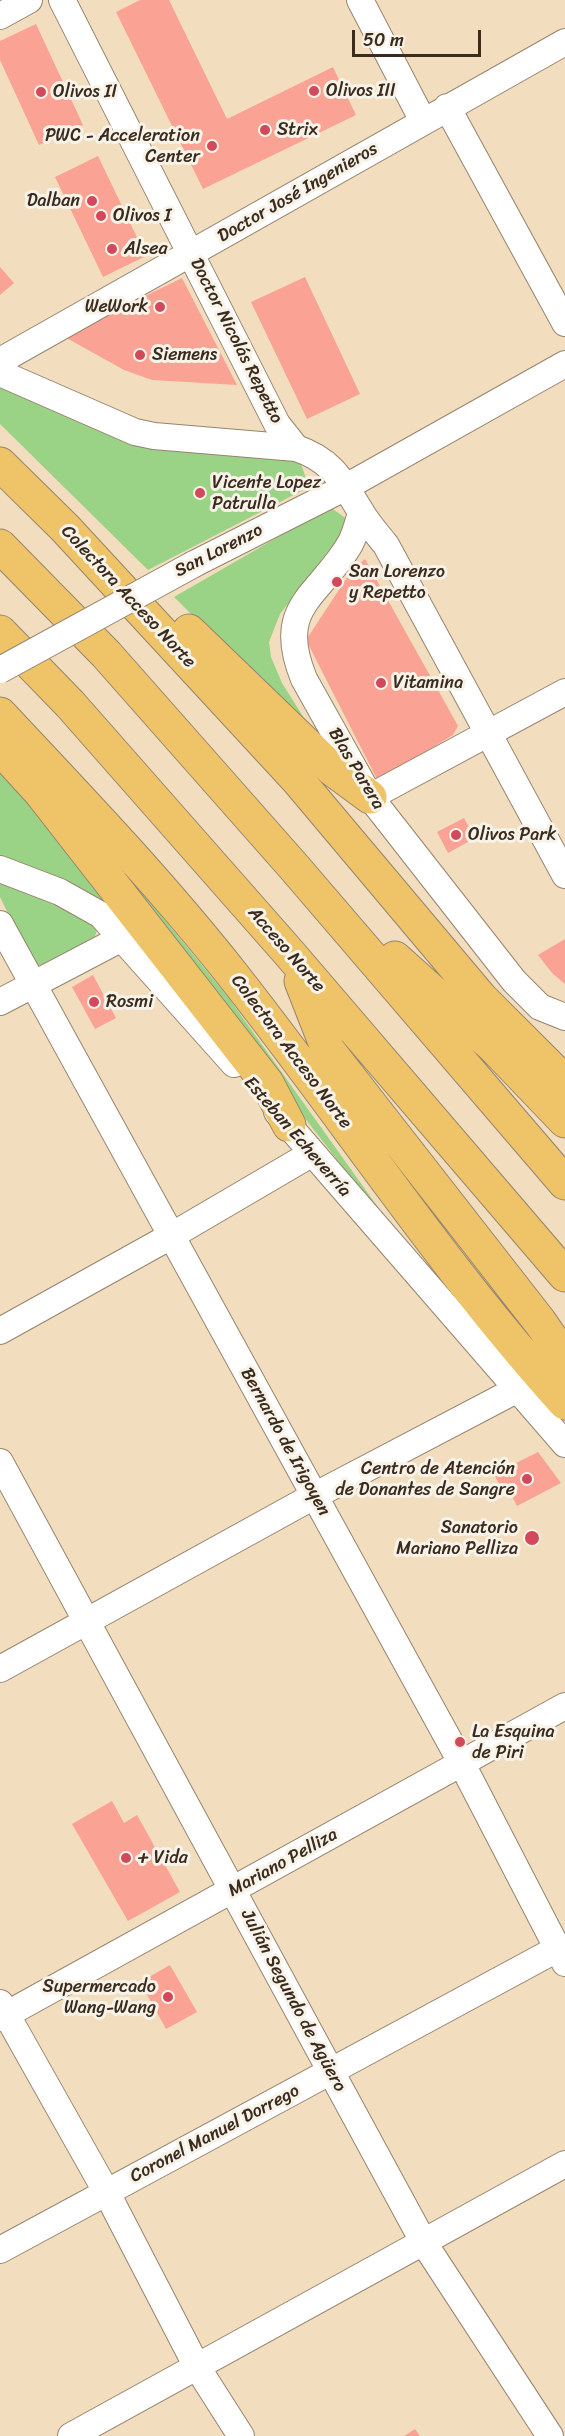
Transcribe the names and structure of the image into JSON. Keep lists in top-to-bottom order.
{
  "streets": {
    "highway": ["Colectora Acceso Norte", "Acceso Norte"],
    "street": [
      "Doctor José Ingenieros",
      "Doctor Nicolás Repetto",
      "San Lorenzo",
      "Blas Parera",
      "Esteban Echeverría",
      "Bernardo de Irigoyen",
      "Mariano Pelliza",
      "Julián Segundo de Agüero",
      "Coronel Manuel Dorrego"
    ]
  },
  "crossings": [
    ["Doctor José Ingenieros", "Doctor Nicolás Repetto"],
    ["Doctor Nicolás Repetto", "San Lorenzo"],
    ["Doctor Nicolás Repetto", "Blas Parera"],
    ["Colectora Acceso Norte", "Esteban Echeverría"],
    ["Bernardo de Irigoyen", "Mariano Pelliza"],
    ["Bernardo de Irigoyen", "Coronel Manuel Dorrego"],
    ["Mariano Pelliza", "Julián Segundo de Agüero"],
    ["Julián Segundo de Agüero", "Coronel Manuel Dorrego"]
  ],
  "places": [
    "Olivos III",
    "Olivos II",
    "Strix",
    "PWC - Acceleration Center",
    "Dalban",
    "Olivos I",
    "Alsea",
    "WeWork",
    "Siemens",
    "Vicente Lopez Patrulla",
    "San Lorenzo y Repetto",
    "Vitamina",
    "Olivos Park",
    "Rosmi",
    "Centro de Atención de Donantes de Sangre",
    "Sanatorio Mariano Pelliza",
    "La Esquina de Piri",
    "+ Vida",
    "Supermercado Wang-Wang"
  ],
  "scale_bar": "50 m"
}
